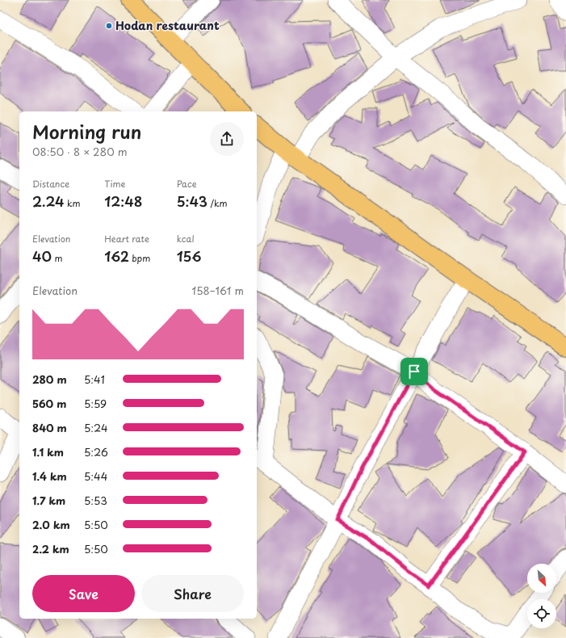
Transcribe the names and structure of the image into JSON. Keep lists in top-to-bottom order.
{
  "places": ["Hodan restaurant"],
  "north": "bottom right",
  "page": {
    "heading": ["Morning run", "08:50 · 8 × 280 m"],
    "stats": [
      ["Distance", "2.24 km"],
      ["Time", "12:48"],
      ["Pace", "5:43 /km"],
      ["Elevation", "40 m"],
      ["Heart rate", "162 bpm"],
      ["kcal", "156"]
    ],
    "chart": ["Elevation", "158–161 m"],
    "list": [
      {
        "name": "280 m",
        "note": "5:41"
      },
      {
        "name": "560 m",
        "note": "5:59"
      },
      {
        "name": "840 m",
        "note": "5:24"
      },
      {
        "name": "1.1 km",
        "note": "5:26"
      },
      {
        "name": "1.4 km",
        "note": "5:44"
      },
      {
        "name": "1.7 km",
        "note": "5:53"
      },
      {
        "name": "2.0 km",
        "note": "5:50"
      },
      {
        "name": "2.2 km",
        "note": "5:50"
      }
    ],
    "buttons": ["Save", "Share"]
  }
}
